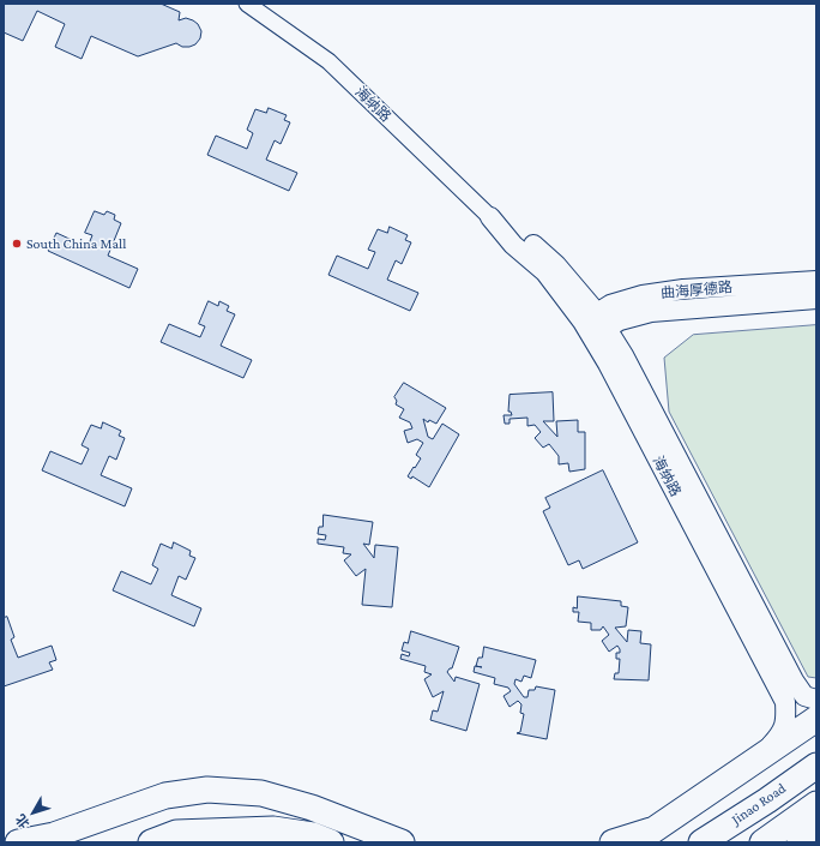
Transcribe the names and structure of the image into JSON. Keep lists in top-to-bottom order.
{
  "streets": {
    "highway": ["Jinao Road"],
    "street": ["海纳路", "曲海厚德路"]
  },
  "crossings": [
    ["海纳路", "曲海厚德路"]
  ],
  "places": ["South China Mall"],
  "north": "bottom left"
}
